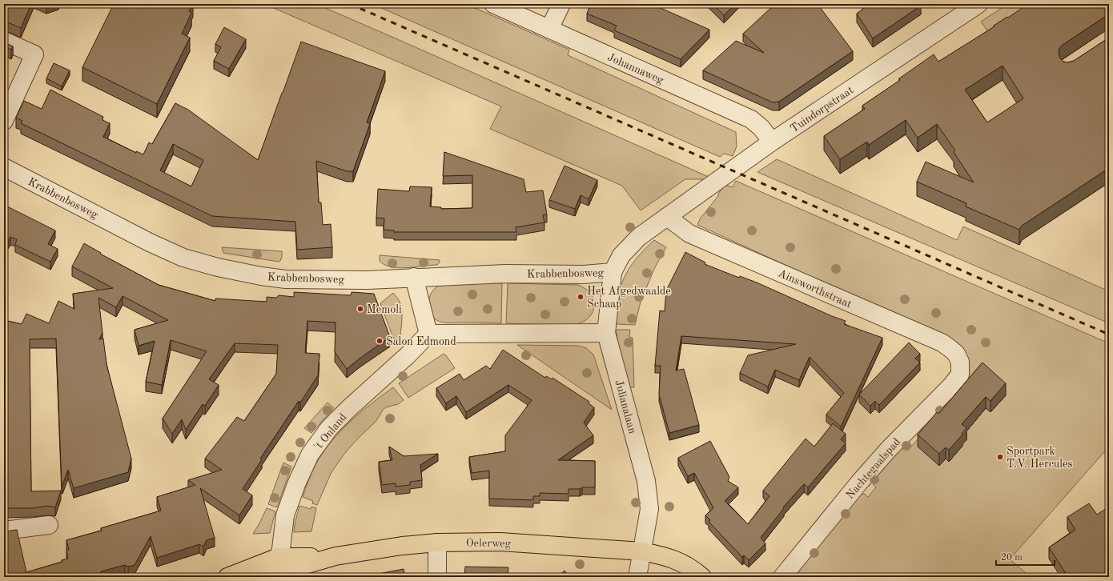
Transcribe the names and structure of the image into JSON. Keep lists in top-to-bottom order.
{
  "streets": {
    "main road": ["Oelerweg"],
    "street": [
      "Johannaweg",
      "Tuindorpstraat",
      "Krabbenbosweg",
      "Ainsworthstraat",
      "Julianalaan",
      "'t Onland",
      "Nachtegaalspad"
    ]
  },
  "crossings": [
    ["Johannaweg", "Tuindorpstraat"],
    ["Tuindorpstraat", "Ainsworthstraat"],
    ["Tuindorpstraat", "Julianalaan"],
    ["Krabbenbosweg", "Julianalaan"],
    ["Ainsworthstraat", "Julianalaan"],
    ["Ainsworthstraat", "Nachtegaalspad"],
    ["Julianalaan", "Oelerweg"],
    ["'t Onland", "Oelerweg"]
  ],
  "places": [
    "Het Afgedwaalde Schaap",
    "Memoli",
    "Salon Edmond",
    "Sportpark T.V. Hercules"
  ],
  "scale_bar": "20 m"
}
